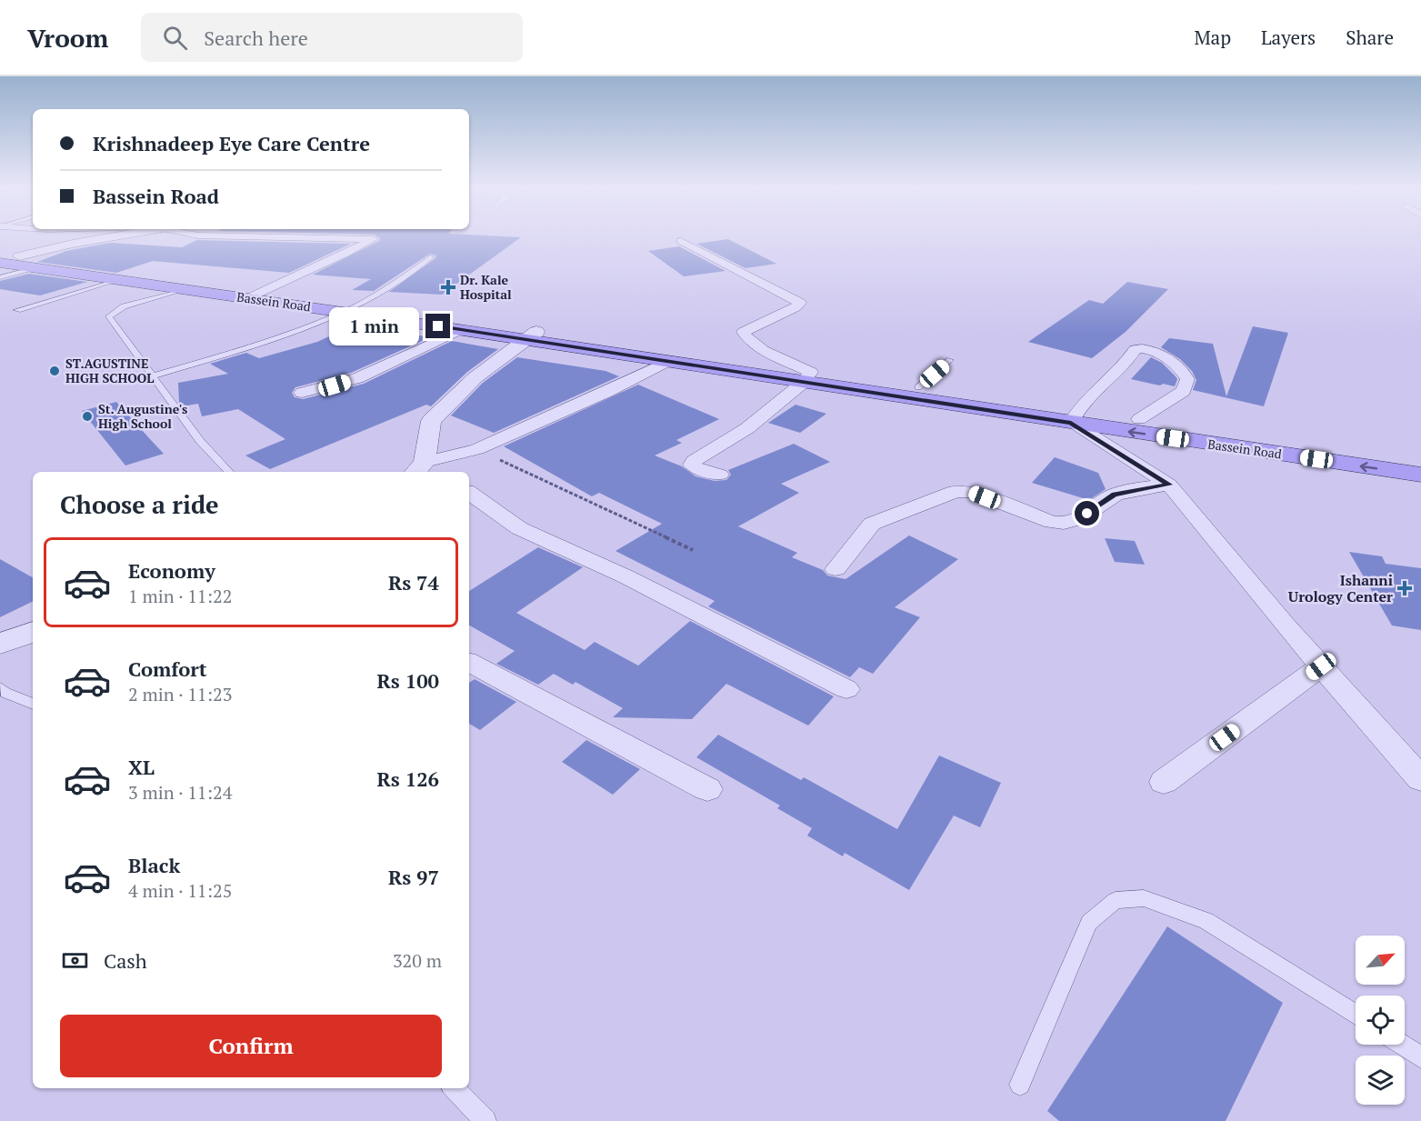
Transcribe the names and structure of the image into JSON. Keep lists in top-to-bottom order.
{
  "streets": {
    "main road": ["Bassein Road"]
  },
  "places": {
    "health": ["Dr. Kale Hospital", "Ishanni Urology Center"],
    "other": ["ST.AGUSTINE HIGH SCHOOL", "St. Augustine's High School"]
  },
  "north": "top right",
  "page": {
    "header": "Vroom",
    "search": "Search here",
    "nav": ["Map", "Layers", "Share"],
    "banner": ["Krishnadeep Eye Care Centre", "Bassein Road"],
    "bubble": "1 min",
    "heading": "Choose a ride",
    "list": [
      {
        "name": "Economy",
        "note": "1 min · 11:22",
        "value": "Rs 74"
      },
      {
        "name": "Comfort",
        "note": "2 min · 11:23",
        "value": "Rs 100"
      },
      {
        "name": "XL",
        "note": "3 min · 11:24",
        "value": "Rs 126"
      },
      {
        "name": "Black",
        "note": "4 min · 11:25",
        "value": "Rs 97"
      }
    ],
    "pay": ["Cash", "320 m"],
    "buttons": "Confirm"
  }
}
